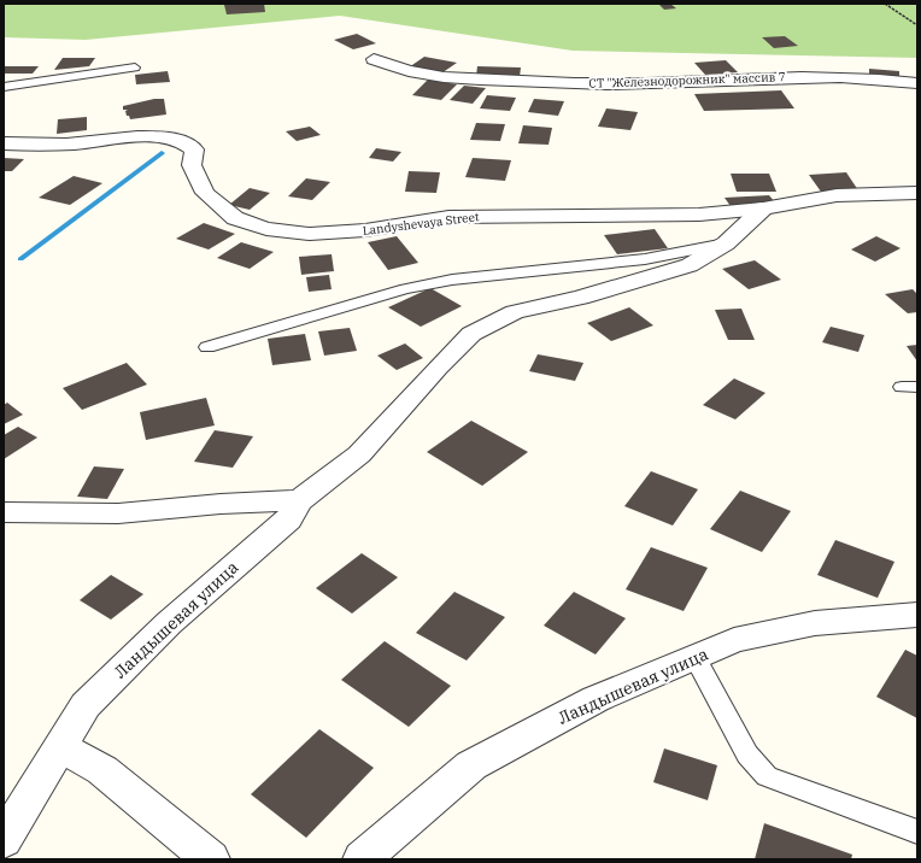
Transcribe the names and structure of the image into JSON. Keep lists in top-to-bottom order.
{
  "streets": {
    "street": ["СТ \"Железнодорожник\" массив 7", "Landyshevaya Street", "Ландышевая улица"]
  }
}
